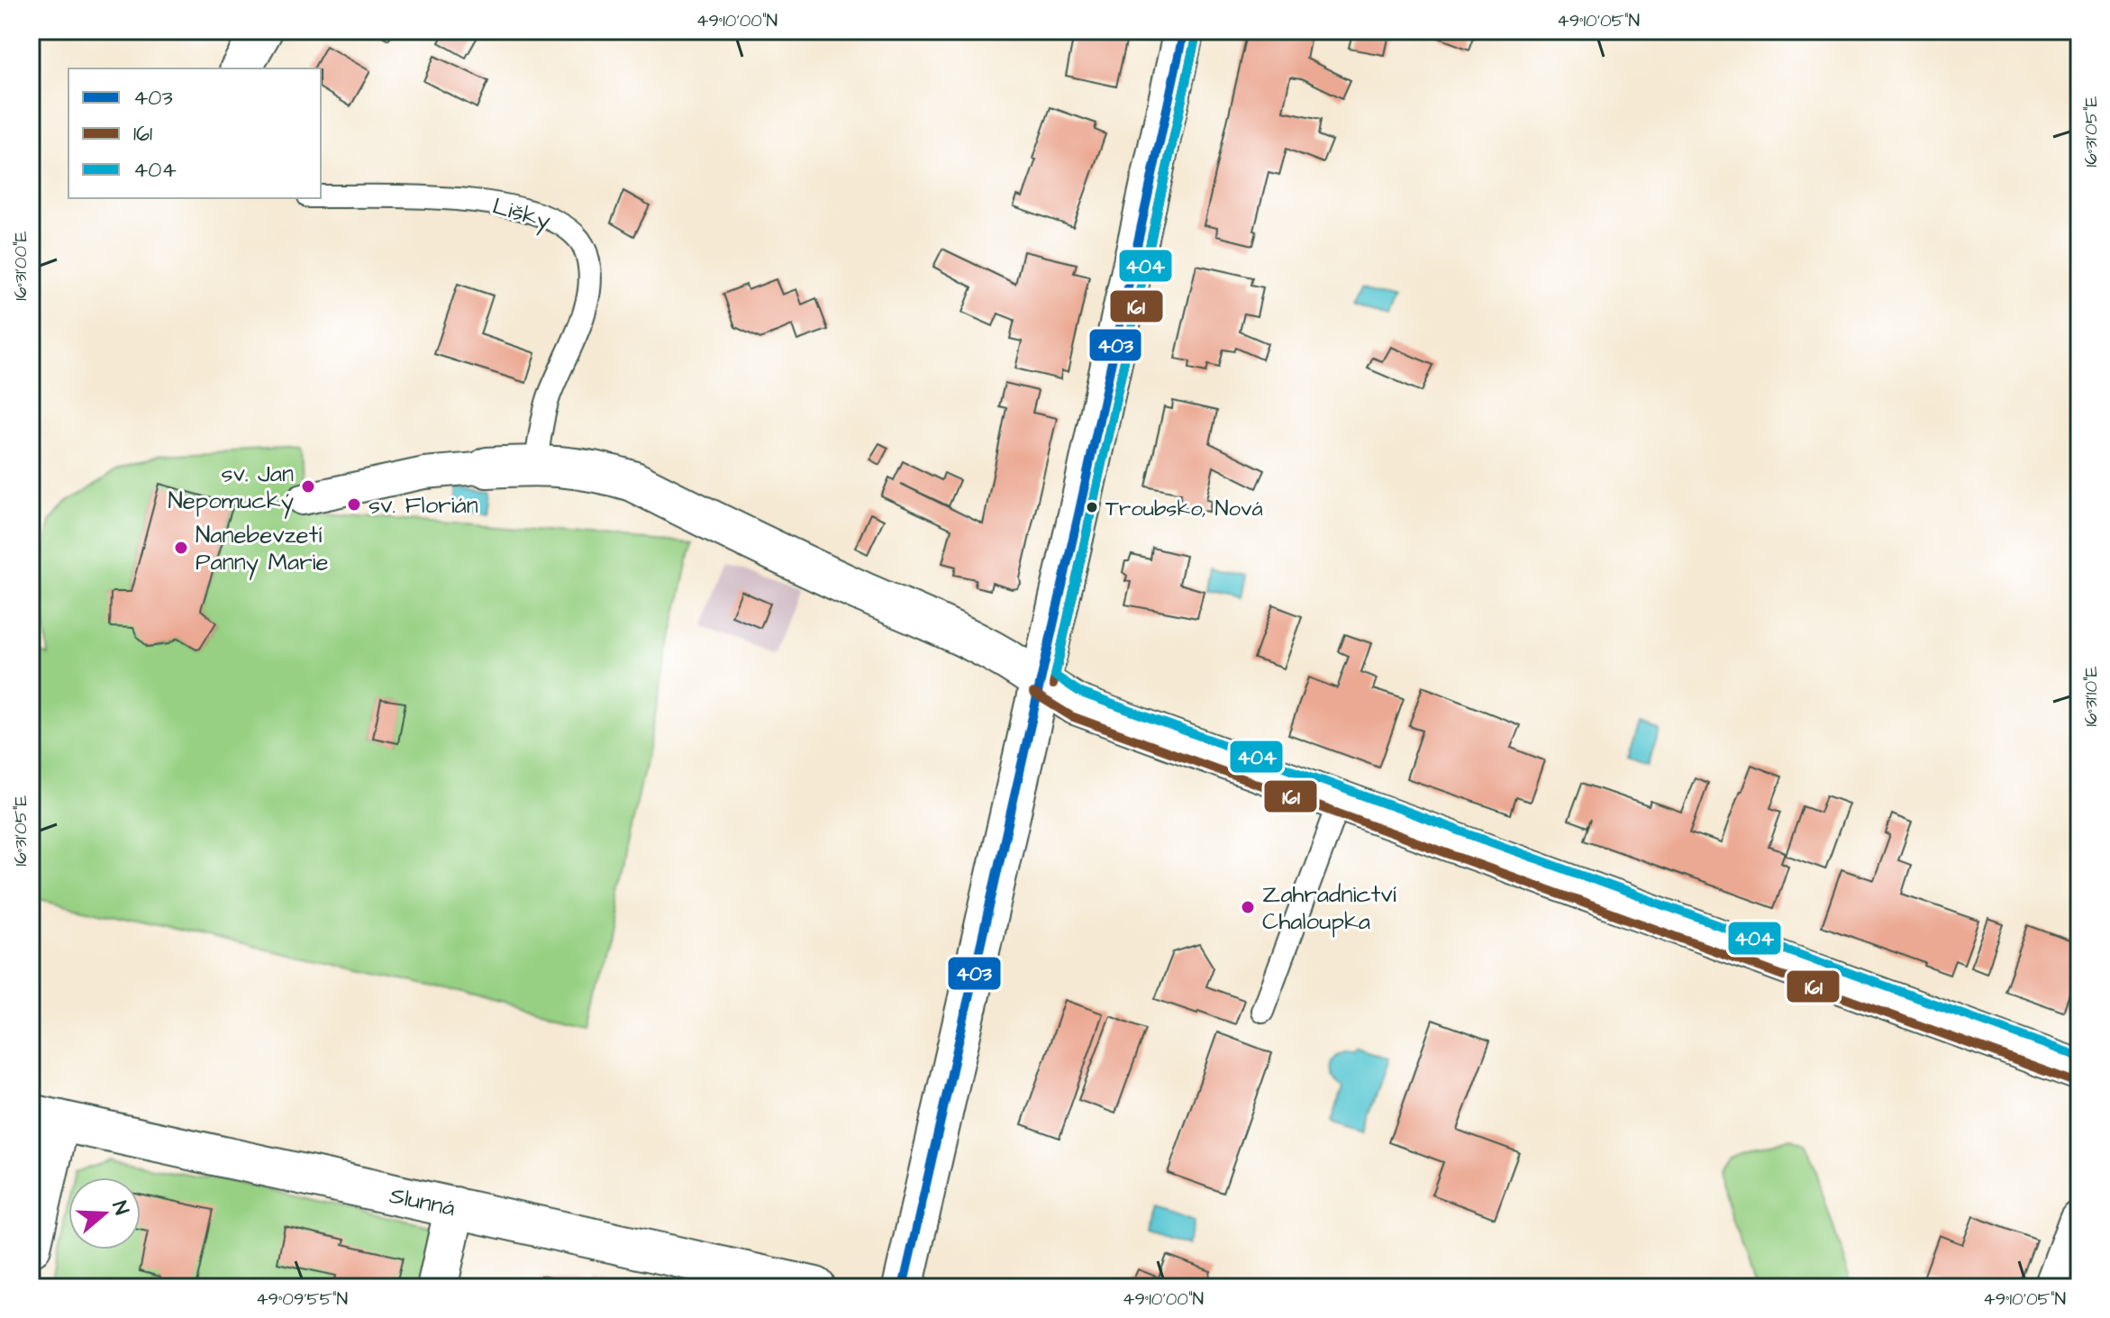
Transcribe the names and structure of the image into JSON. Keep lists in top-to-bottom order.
{
  "streets": {
    "street": ["Slunná"],
    "lane": ["Lišky"]
  },
  "places": [
    "sv. Jan Nepomucký",
    "sv. Florián",
    "Troubsko, Nová",
    "Nanebevzetí Panny Marie",
    "Zahradnictví Chaloupka"
  ],
  "lines": ["transit line 403", "transit line 161", "transit line 404"],
  "legend": ["403", "161", "404"],
  "north": "right",
  "coordinates": [
    "49°10'00\"N",
    "49°10'05\"N",
    "16°31'05\"E",
    "16°31'00\"E",
    "16°31'10\"E",
    "49°09'55\"N"
  ]
}
